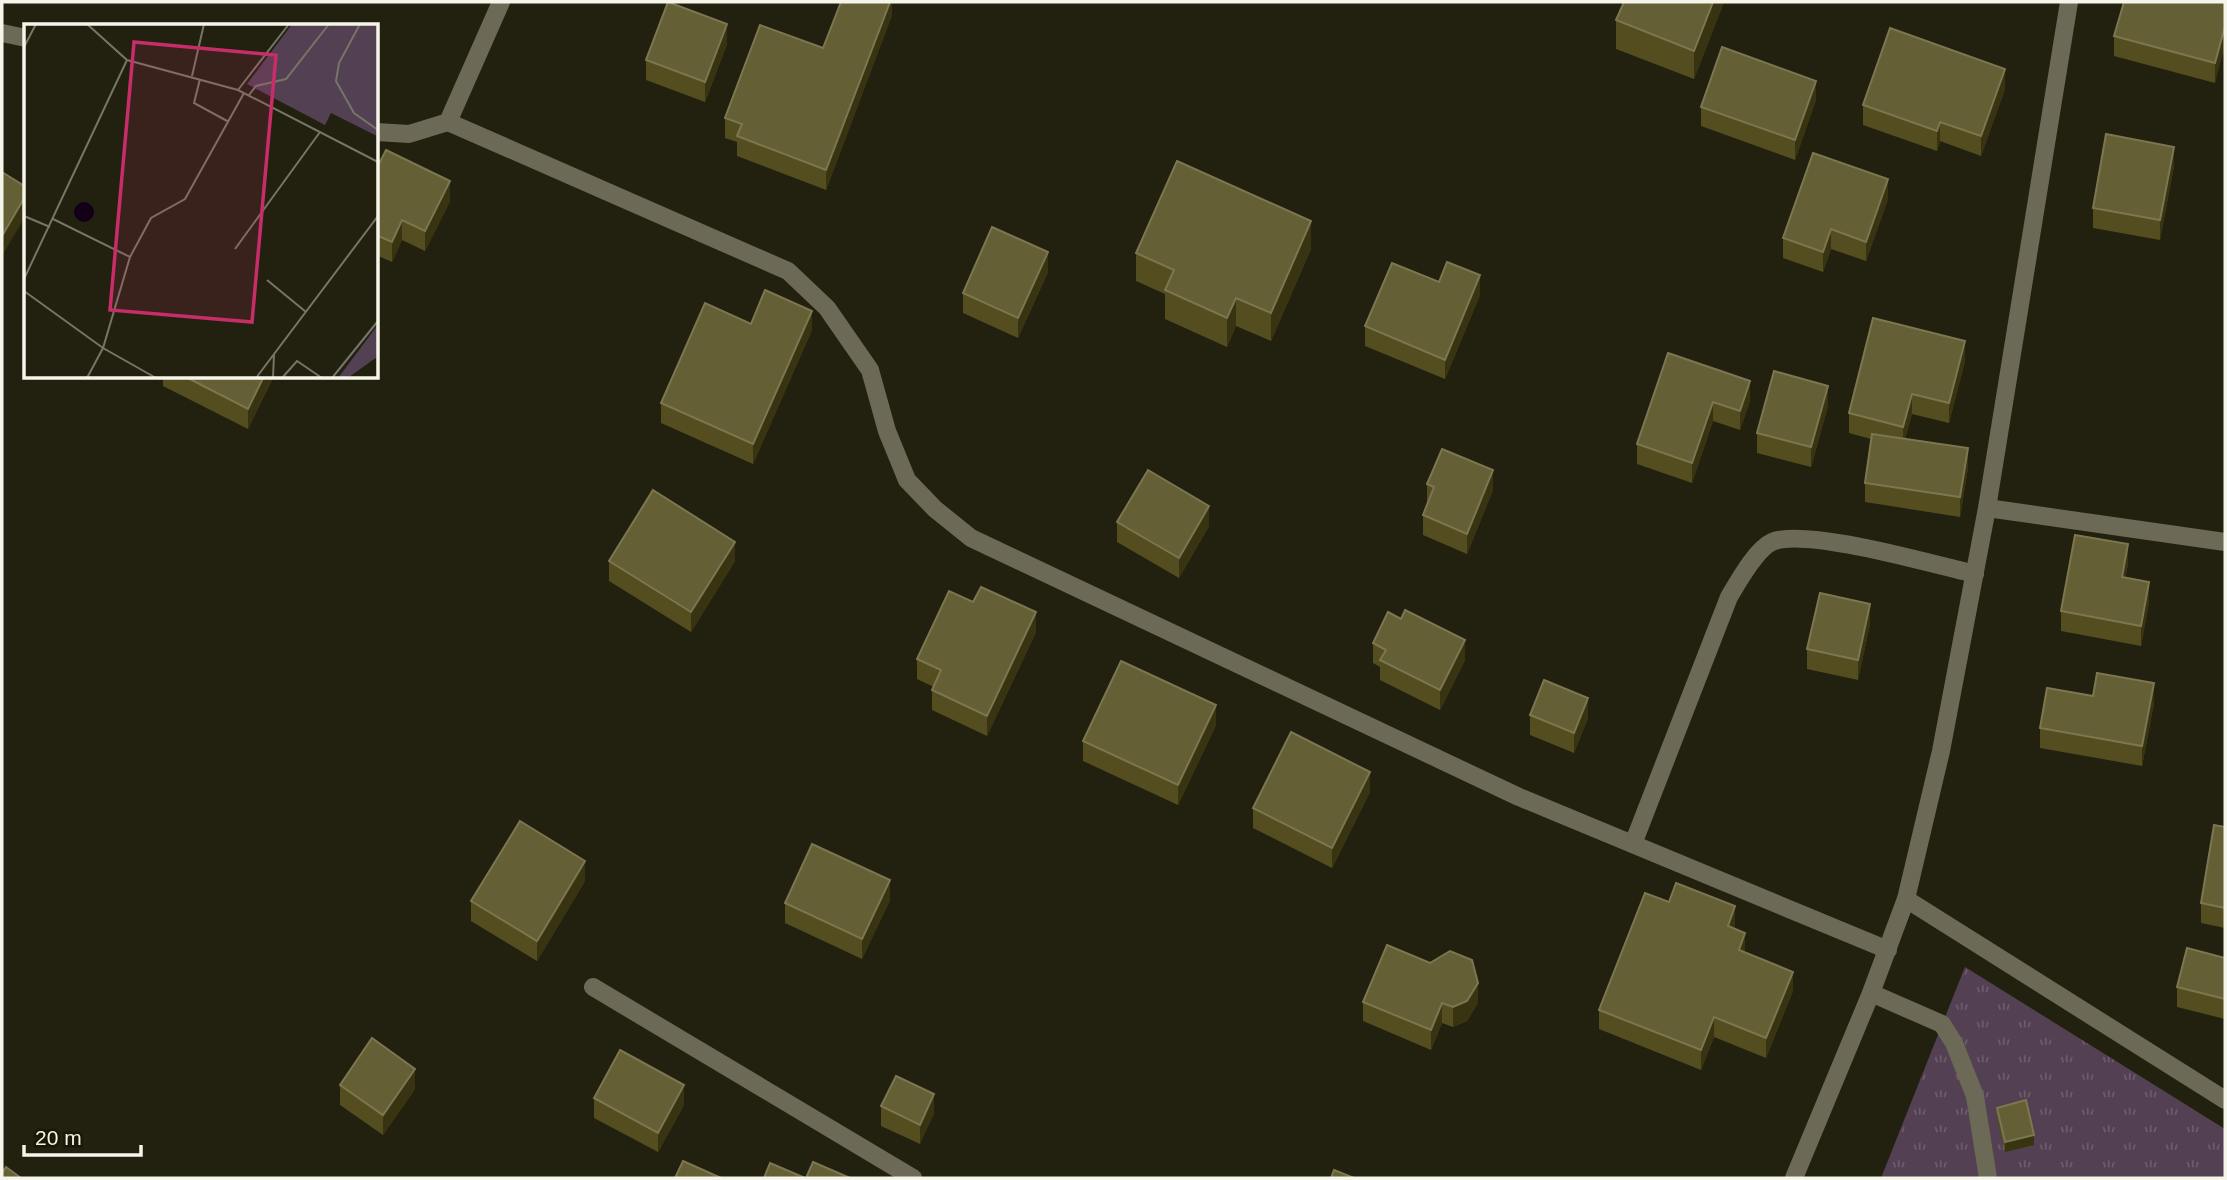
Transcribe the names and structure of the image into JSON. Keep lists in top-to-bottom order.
{
  "scale_bar": "20 m"
}
